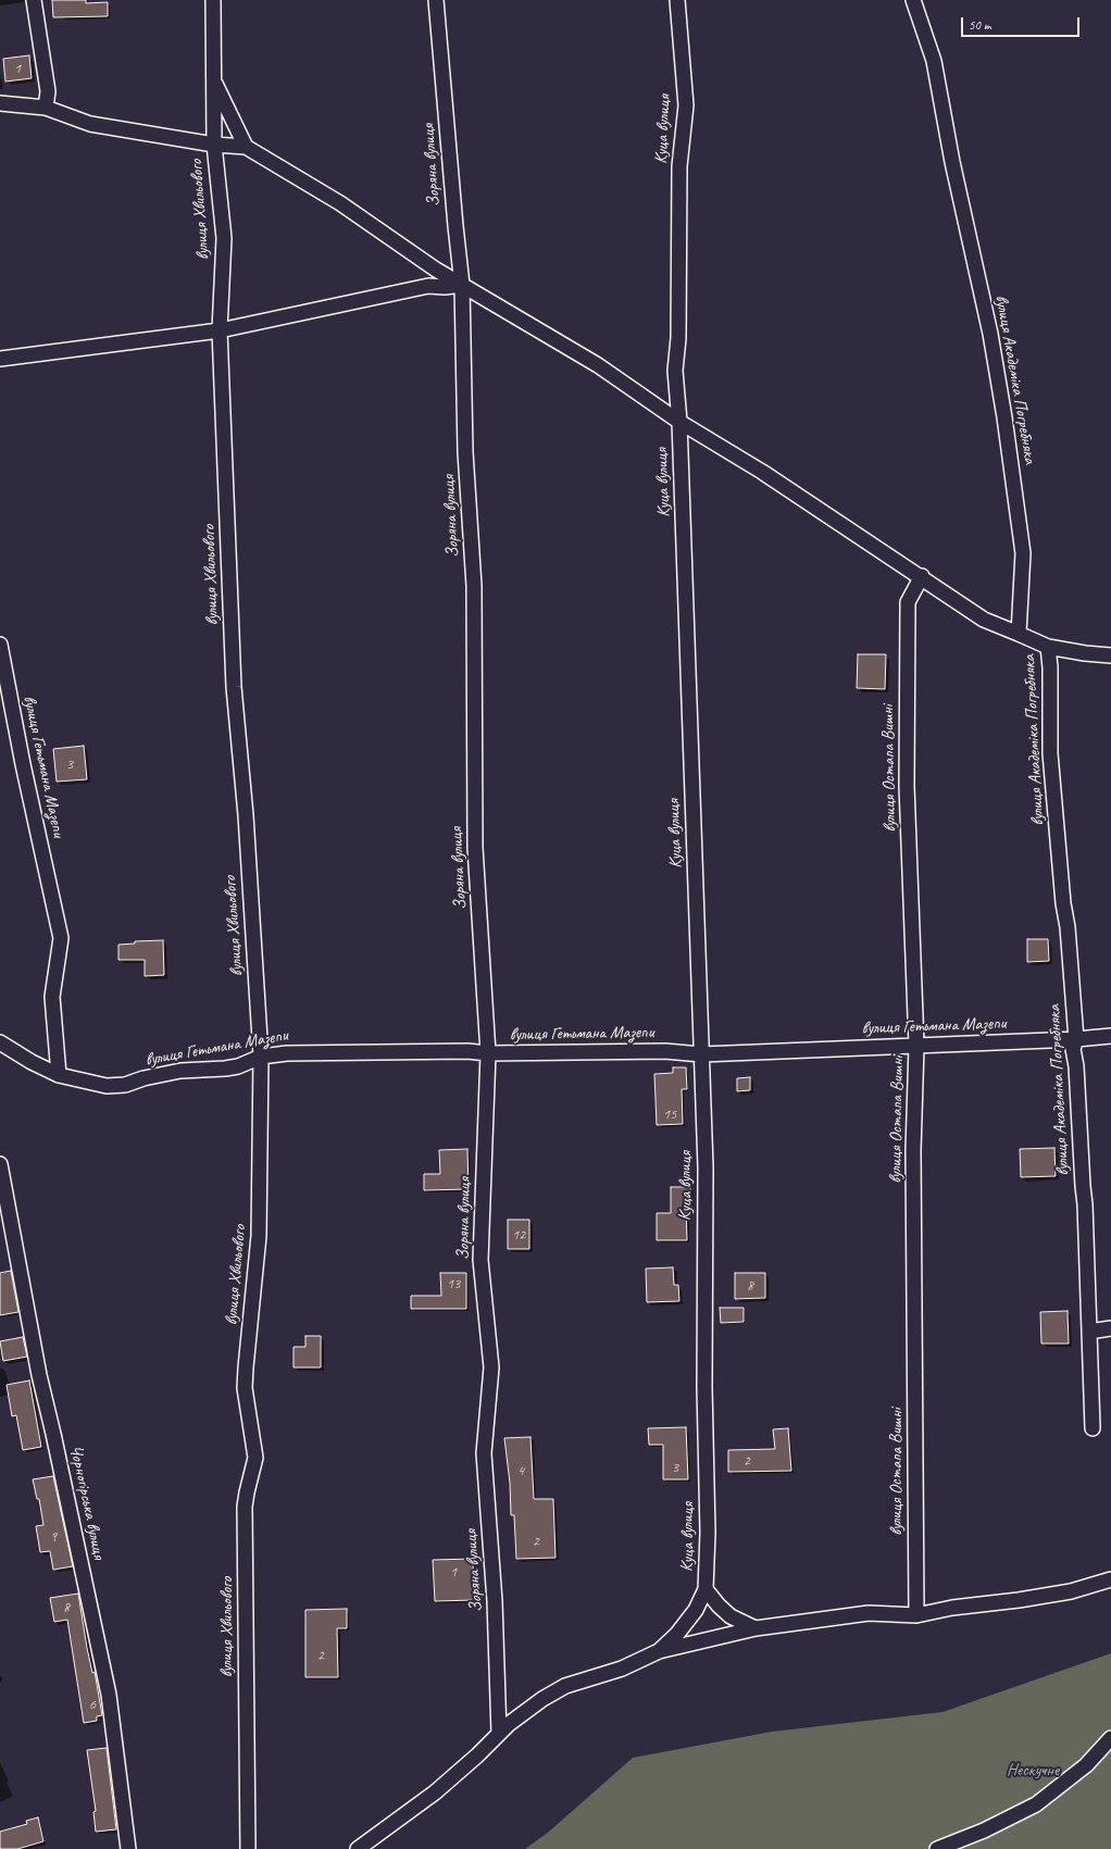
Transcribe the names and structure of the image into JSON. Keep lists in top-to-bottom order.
{
  "streets": {
    "street": [
      "Куца вулиця",
      "Зоряна вулиця",
      "вулиця Хвильового",
      "вулиця Академіка Погребняка",
      "вулиця Гетьмана Мазепи",
      "вулиця Остапа Вишні",
      "Чорногірська вулиця"
    ]
  },
  "crossings": [
    ["Куца вулиця", "вулиця Гетьмана Мазепи"],
    ["Зоряна вулиця", "вулиця Гетьмана Мазепи"],
    ["вулиця Хвильового", "вулиця Гетьмана Мазепи"],
    ["вулиця Академіка Погребняка", "вулиця Гетьмана Мазепи"],
    ["вулиця Гетьмана Мазепи", "вулиця Остапа Вишні"]
  ],
  "parks": ["Нескучне"],
  "house_numbers": [
    "1",
    "3",
    "15",
    "12",
    "13",
    "8",
    "2",
    "3",
    "4",
    "9",
    "2",
    "1",
    "8",
    "2",
    "6"
  ],
  "scale_bar": "50 m"
}
